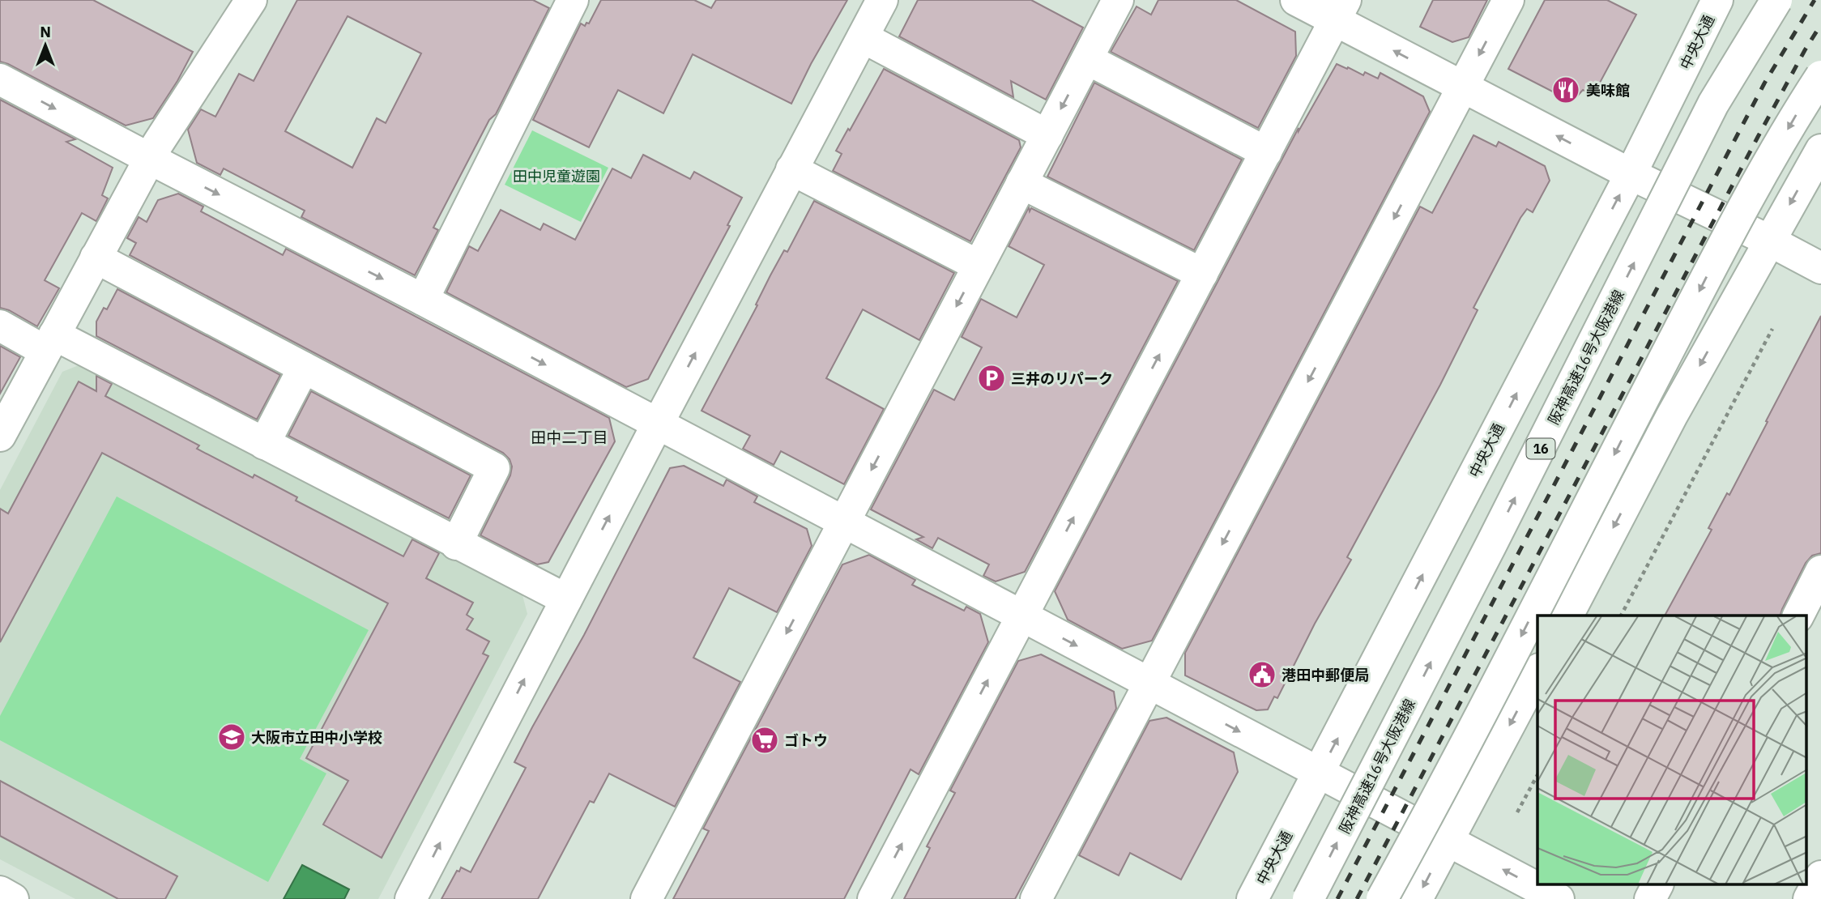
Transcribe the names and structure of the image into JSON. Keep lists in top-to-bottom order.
{
  "streets": {
    "main road": ["中央大通", "阪神高速16号大阪港線", "16"]
  },
  "districts": ["田中二丁目"],
  "parks": ["田中児童遊園"],
  "places": {
    "restaurant": ["美味館"],
    "parking": ["三井のリパーク"],
    "public building": ["港田中郵便局"],
    "school or university": ["大阪市立田中小学校"],
    "supermarket": ["ゴトウ"]
  },
  "north": "top"
}
